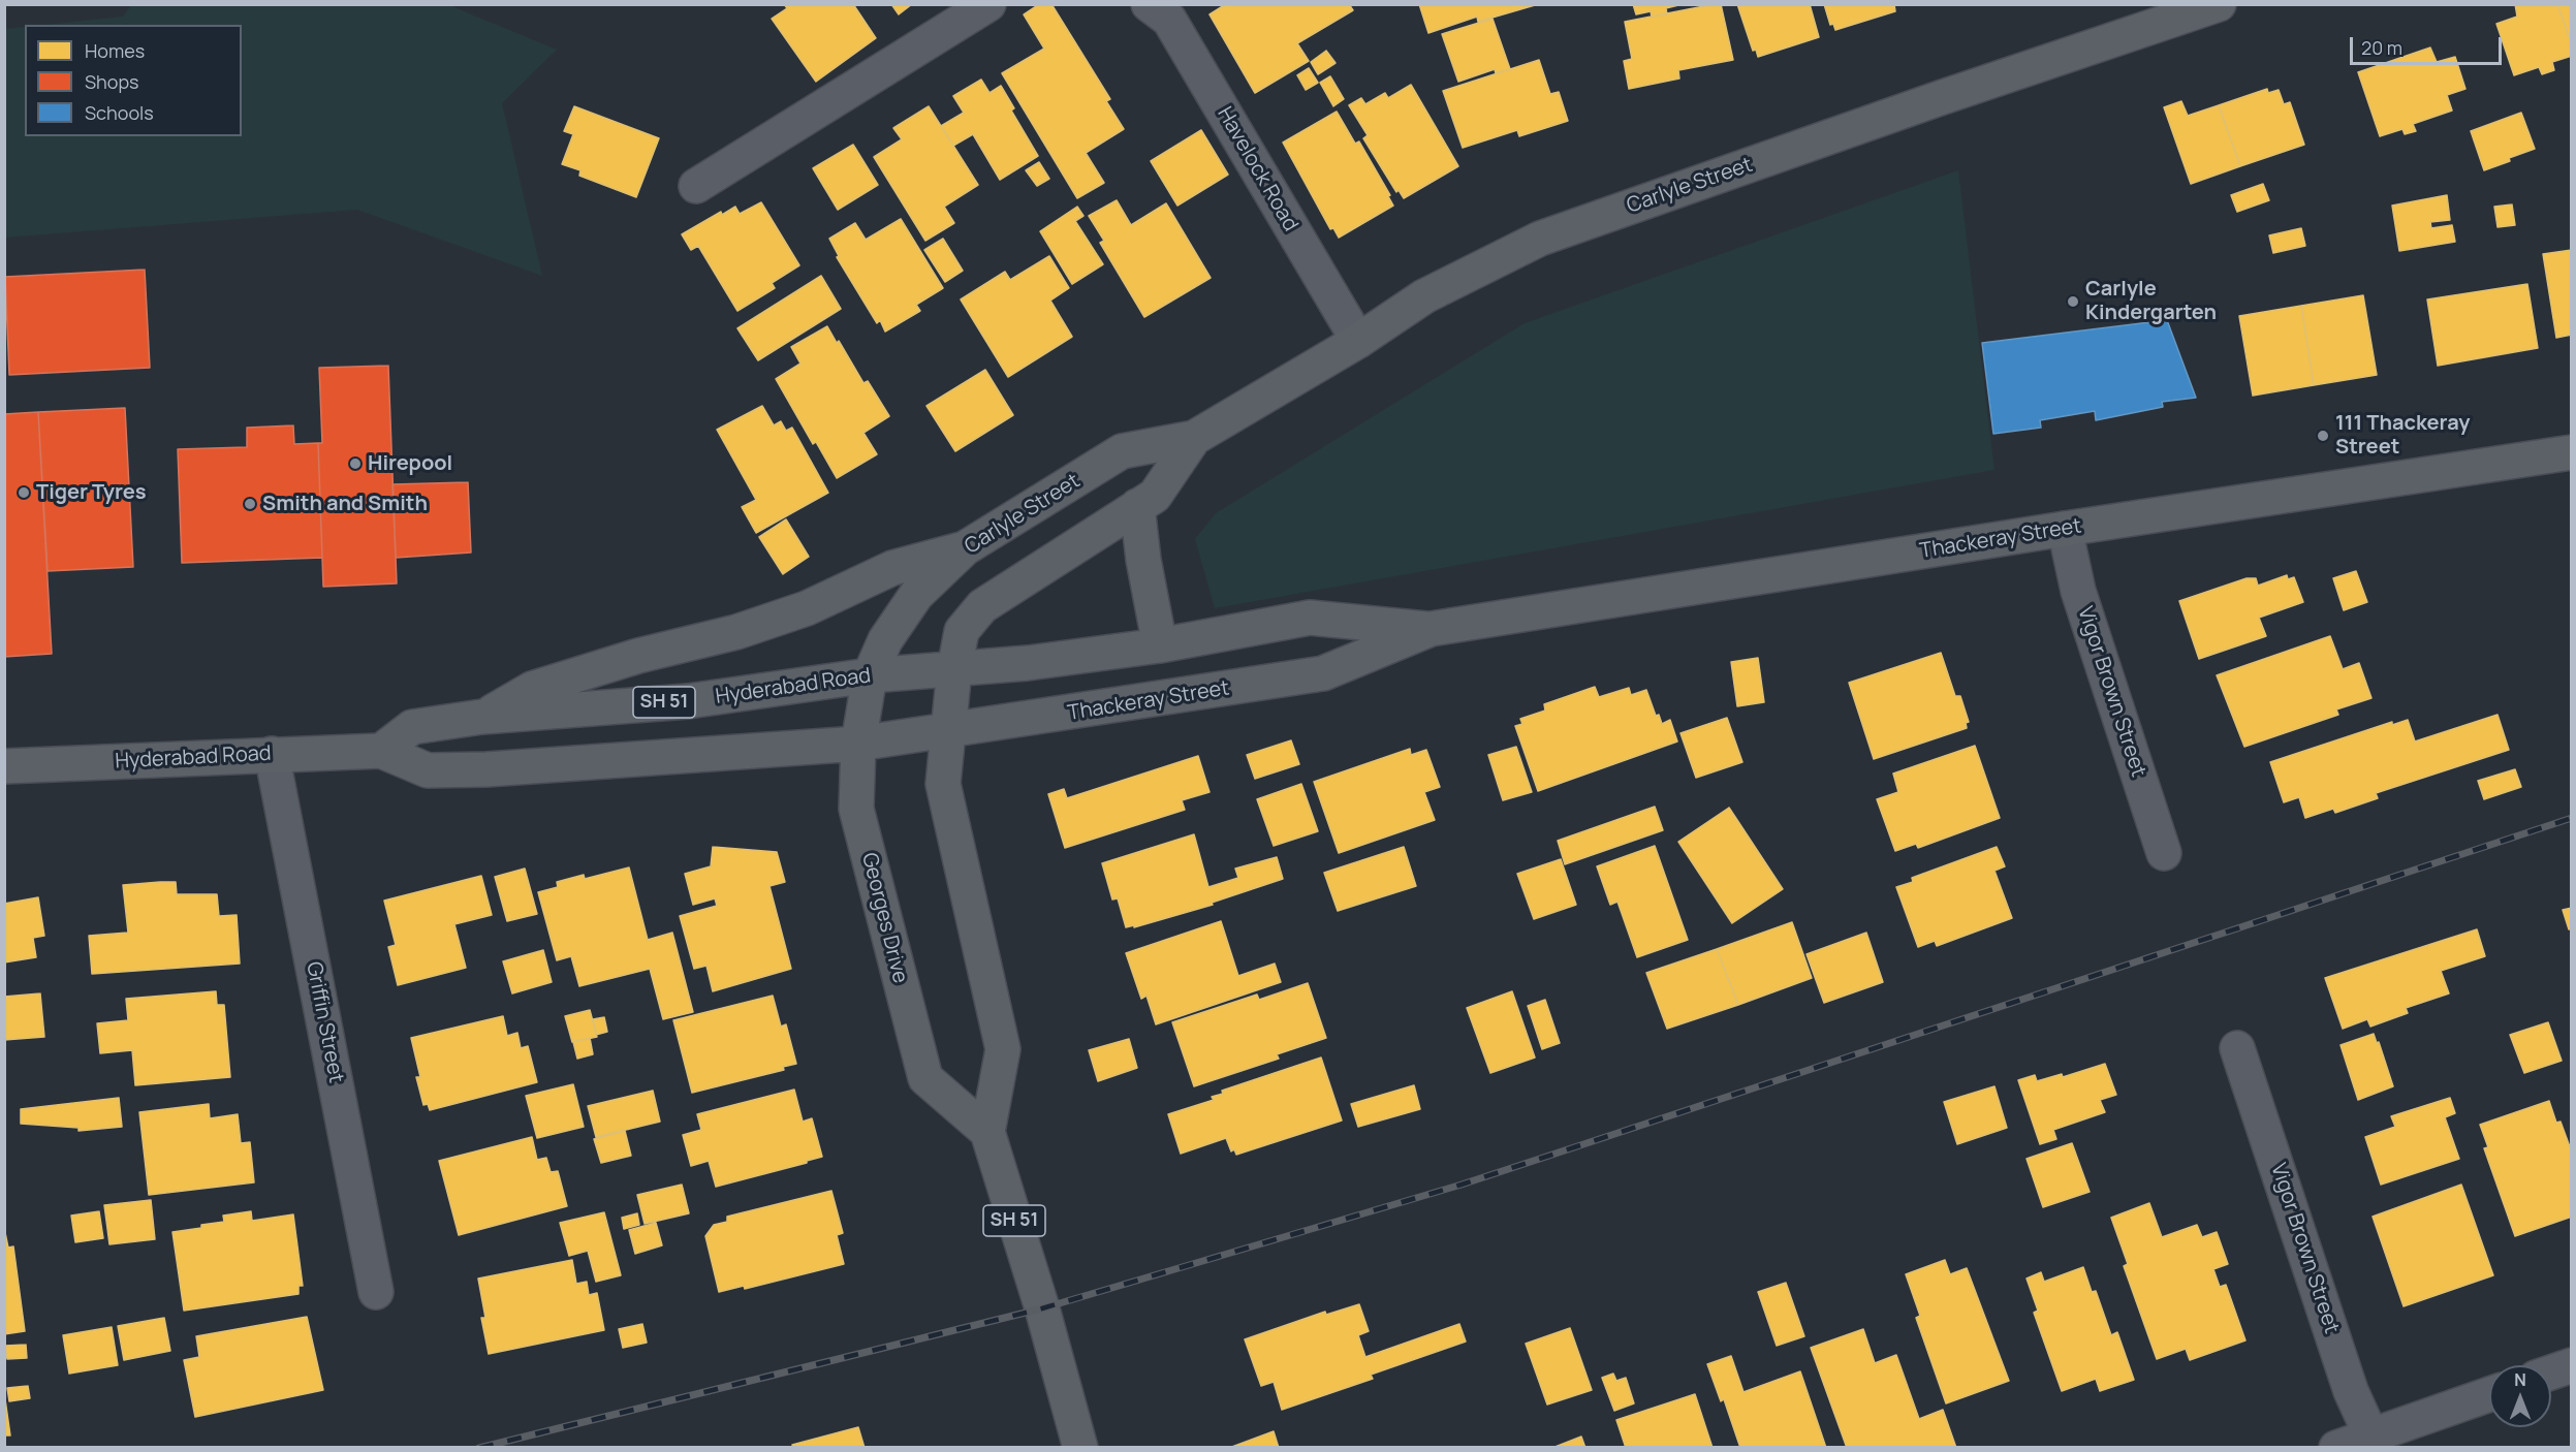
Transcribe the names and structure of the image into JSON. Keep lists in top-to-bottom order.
{
  "streets": {
    "main road": [
      "Carlyle Street",
      "Thackeray Street",
      "Hyderabad Road",
      "SH 51",
      "Georges Drive"
    ],
    "street": ["Havelock Road", "Vigor Brown Street", "Griffin Street"]
  },
  "crossings": [
    ["Havelock Road", "Carlyle Street"],
    ["Carlyle Street", "Thackeray Street"],
    ["Carlyle Street", "Hyderabad Road"],
    ["Carlyle Street", "SH 51"],
    ["Carlyle Street", "Georges Drive"],
    ["Thackeray Street", "Hyderabad Road"],
    ["Thackeray Street", "Vigor Brown Street"],
    ["Thackeray Street", "SH 51"],
    ["Thackeray Street", "Georges Drive"],
    ["Hyderabad Road", "Georges Drive"],
    ["Hyderabad Road", "Griffin Street"],
    ["SH 51", "Georges Drive"]
  ],
  "places": [
    "Carlyle Kindergarten",
    "111 Thackeray Street",
    "Hirepool",
    "Tiger Tyres",
    "Smith and Smith"
  ],
  "legend": ["Homes", "Shops", "Schools"],
  "scale_bar": "20 m",
  "north": "top"
}
